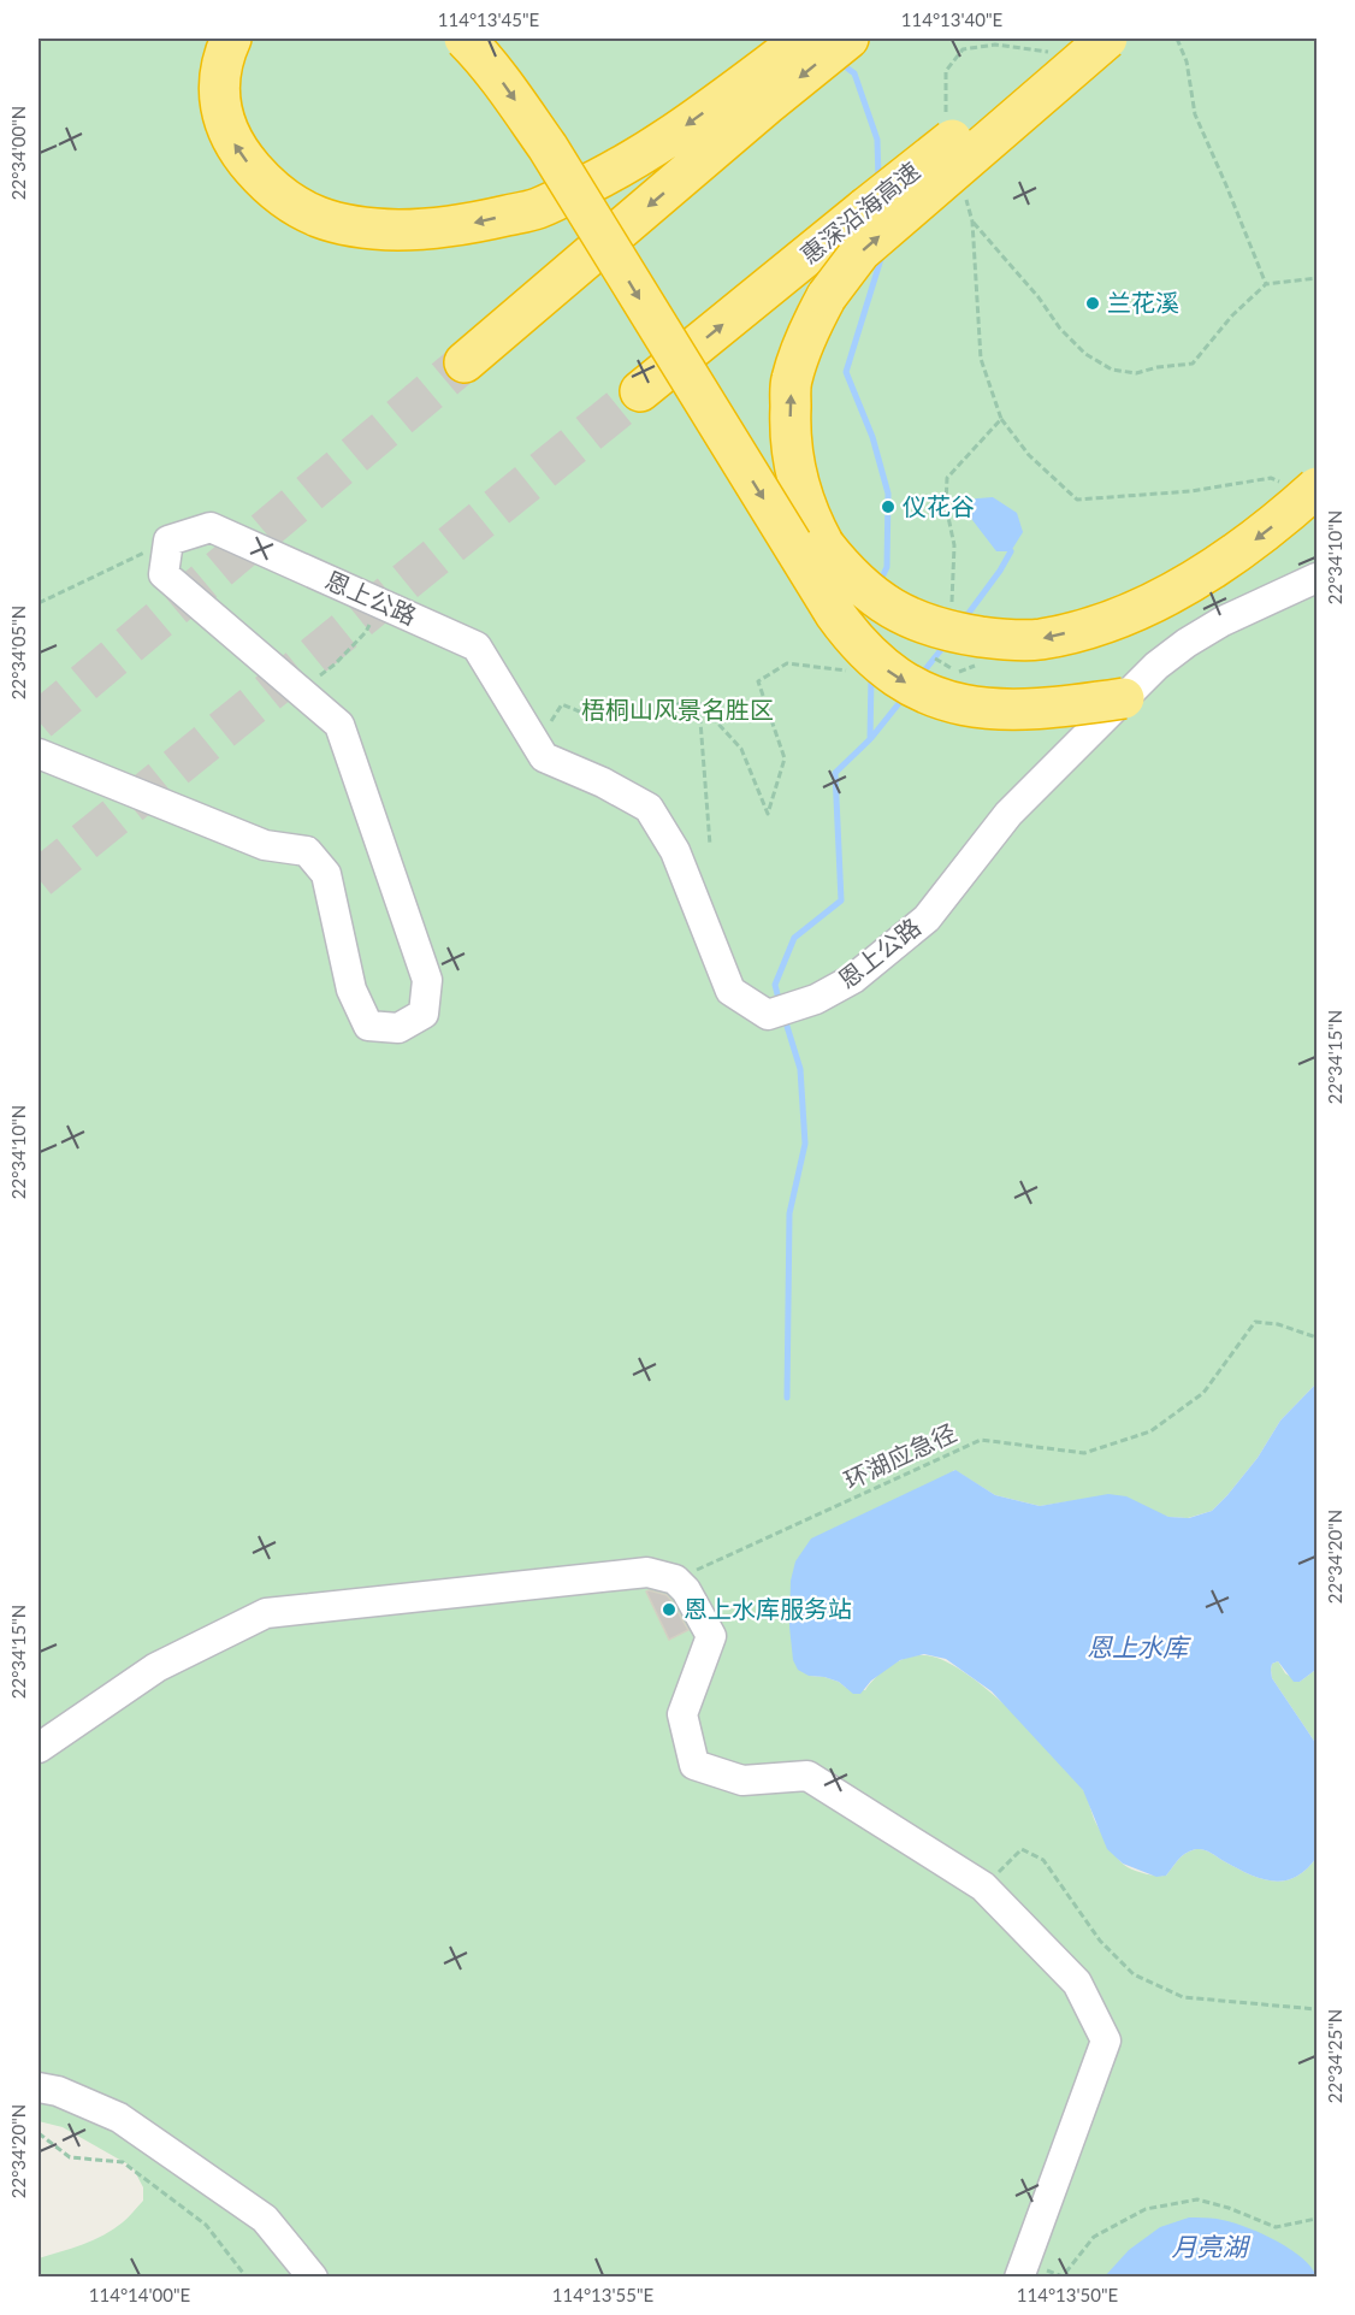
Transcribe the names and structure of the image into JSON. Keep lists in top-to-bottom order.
{
  "streets": {
    "highway": ["惠深沿海高速"],
    "street": ["恩上公路"],
    "path": ["环湖应急径"]
  },
  "water": ["恩上水库", "月亮湖"],
  "parks": ["梧桐山风景名胜区"],
  "places": ["兰花溪", "仪花谷", "恩上水库服务站"],
  "coordinates": [
    "114°13'45\"E",
    "114°13'40\"E",
    "22°34'00\"N",
    "22°34'10\"N",
    "22°34'05\"N",
    "22°34'15\"N",
    "22°34'20\"N",
    "22°34'25\"N",
    "114°14'00\"E",
    "114°13'55\"E",
    "114°13'50\"E"
  ]
}
